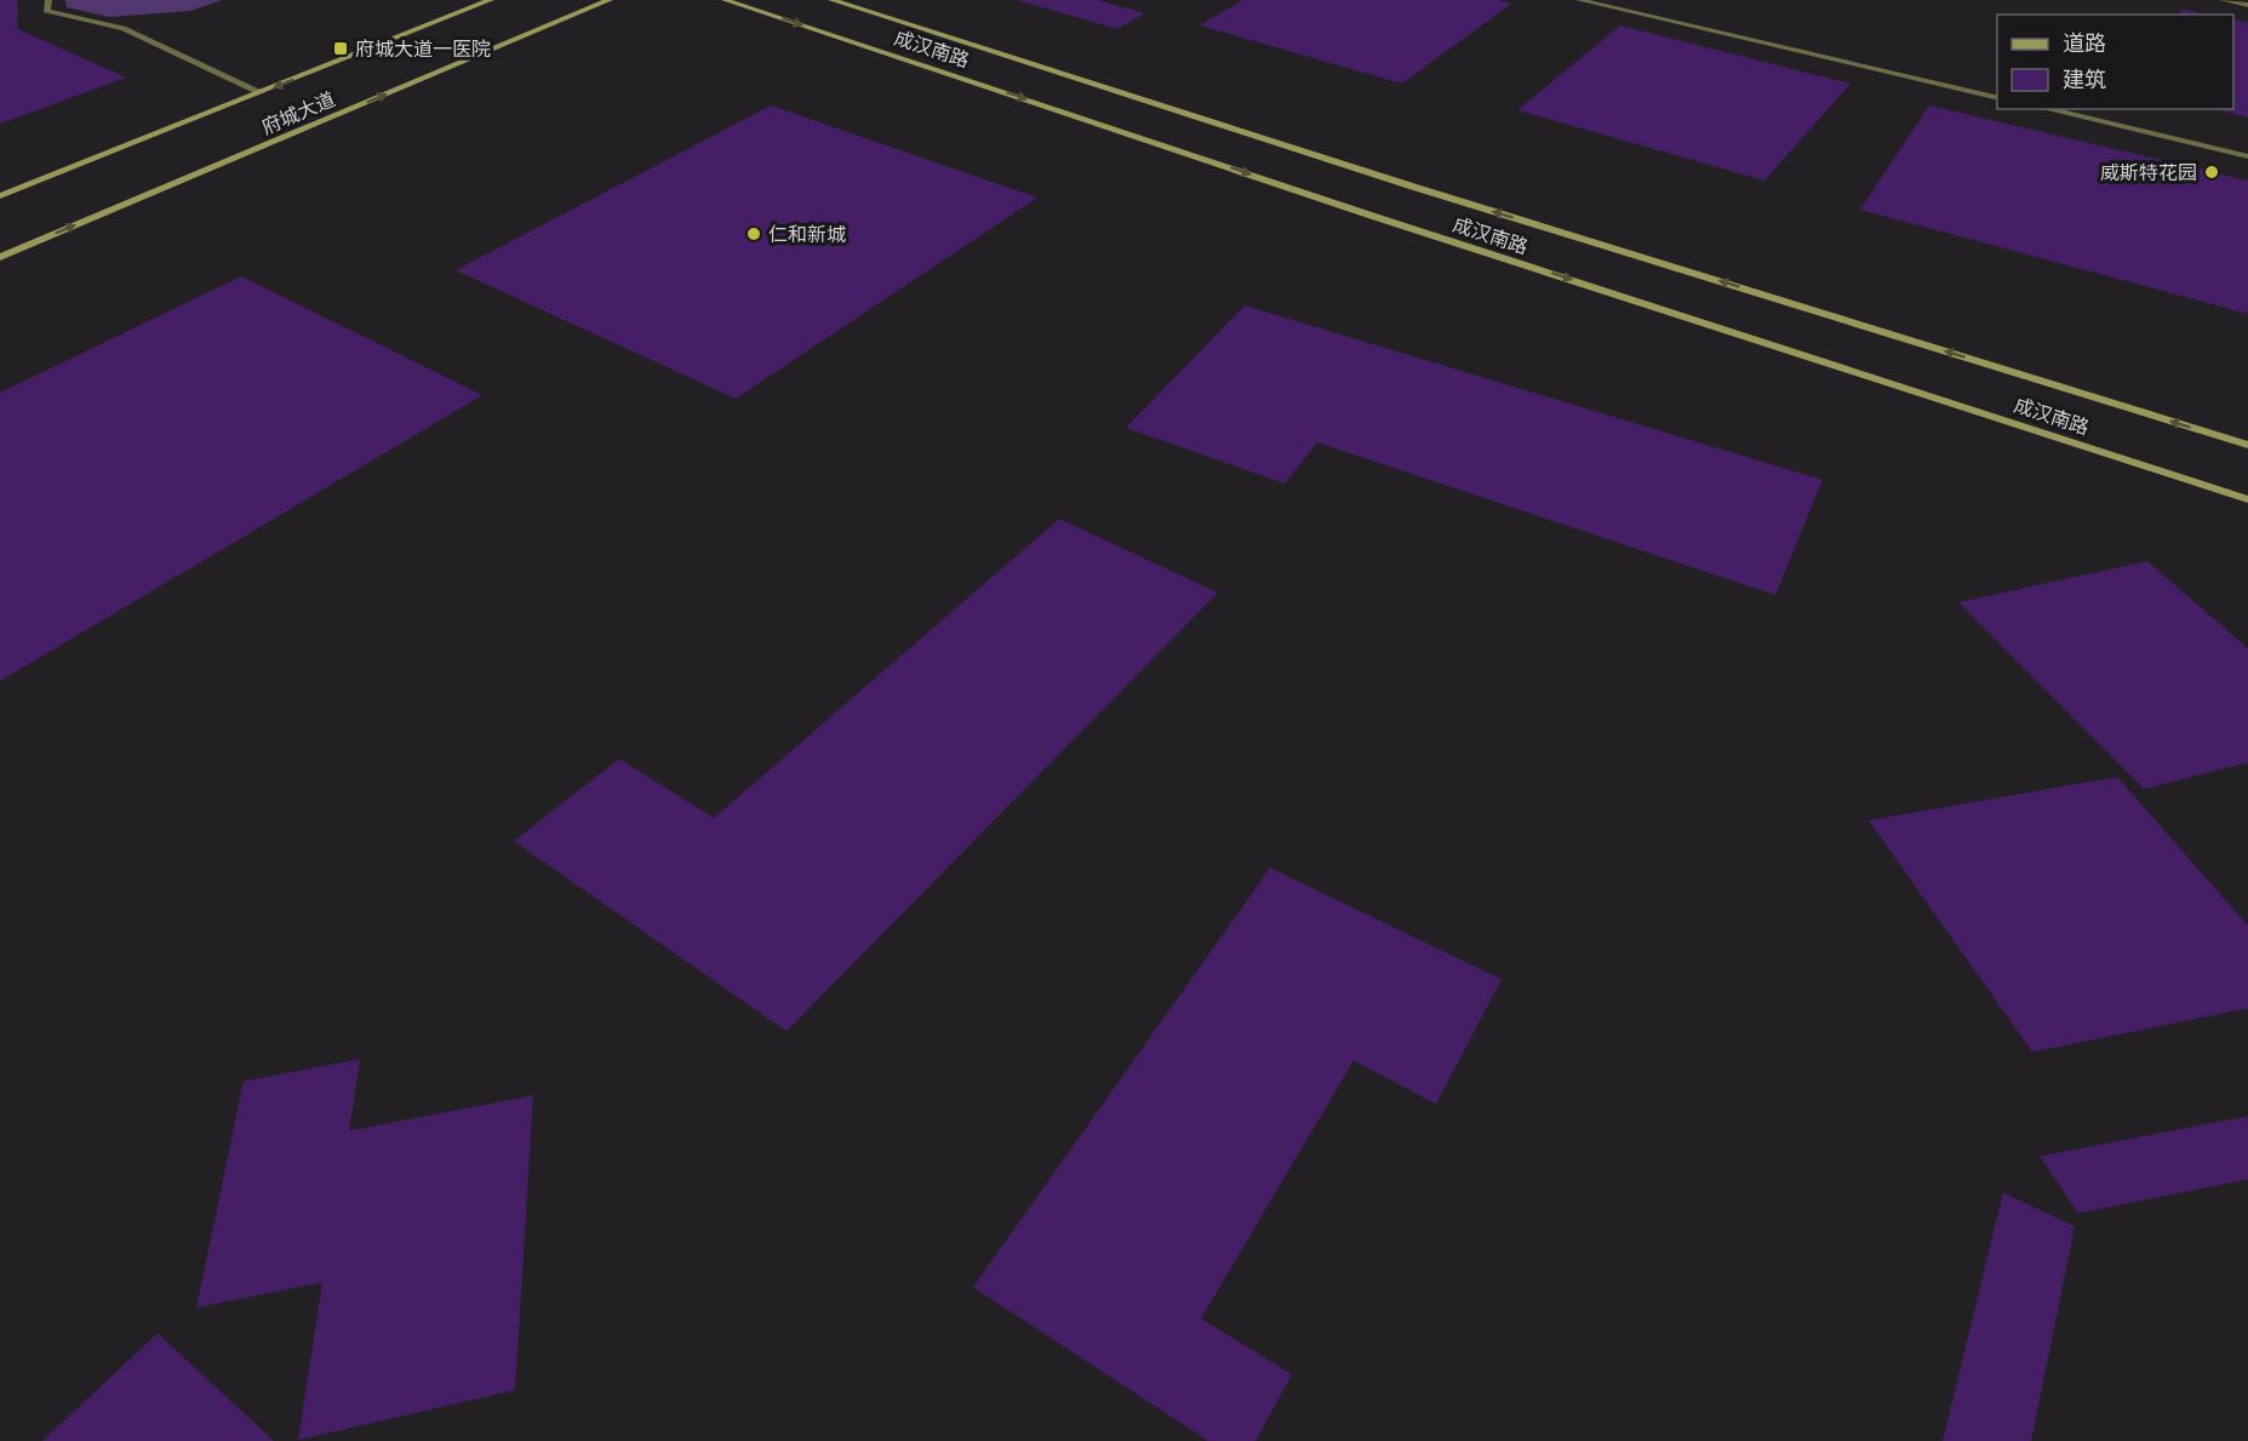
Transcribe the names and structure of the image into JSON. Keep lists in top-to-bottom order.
{
  "streets": {
    "main road": ["成汉南路", "府城大道"]
  },
  "places": {
    "transit": ["府城大道一医院"],
    "other": ["威斯特花园", "仁和新城"]
  },
  "legend": ["道路", "建筑"]
}
